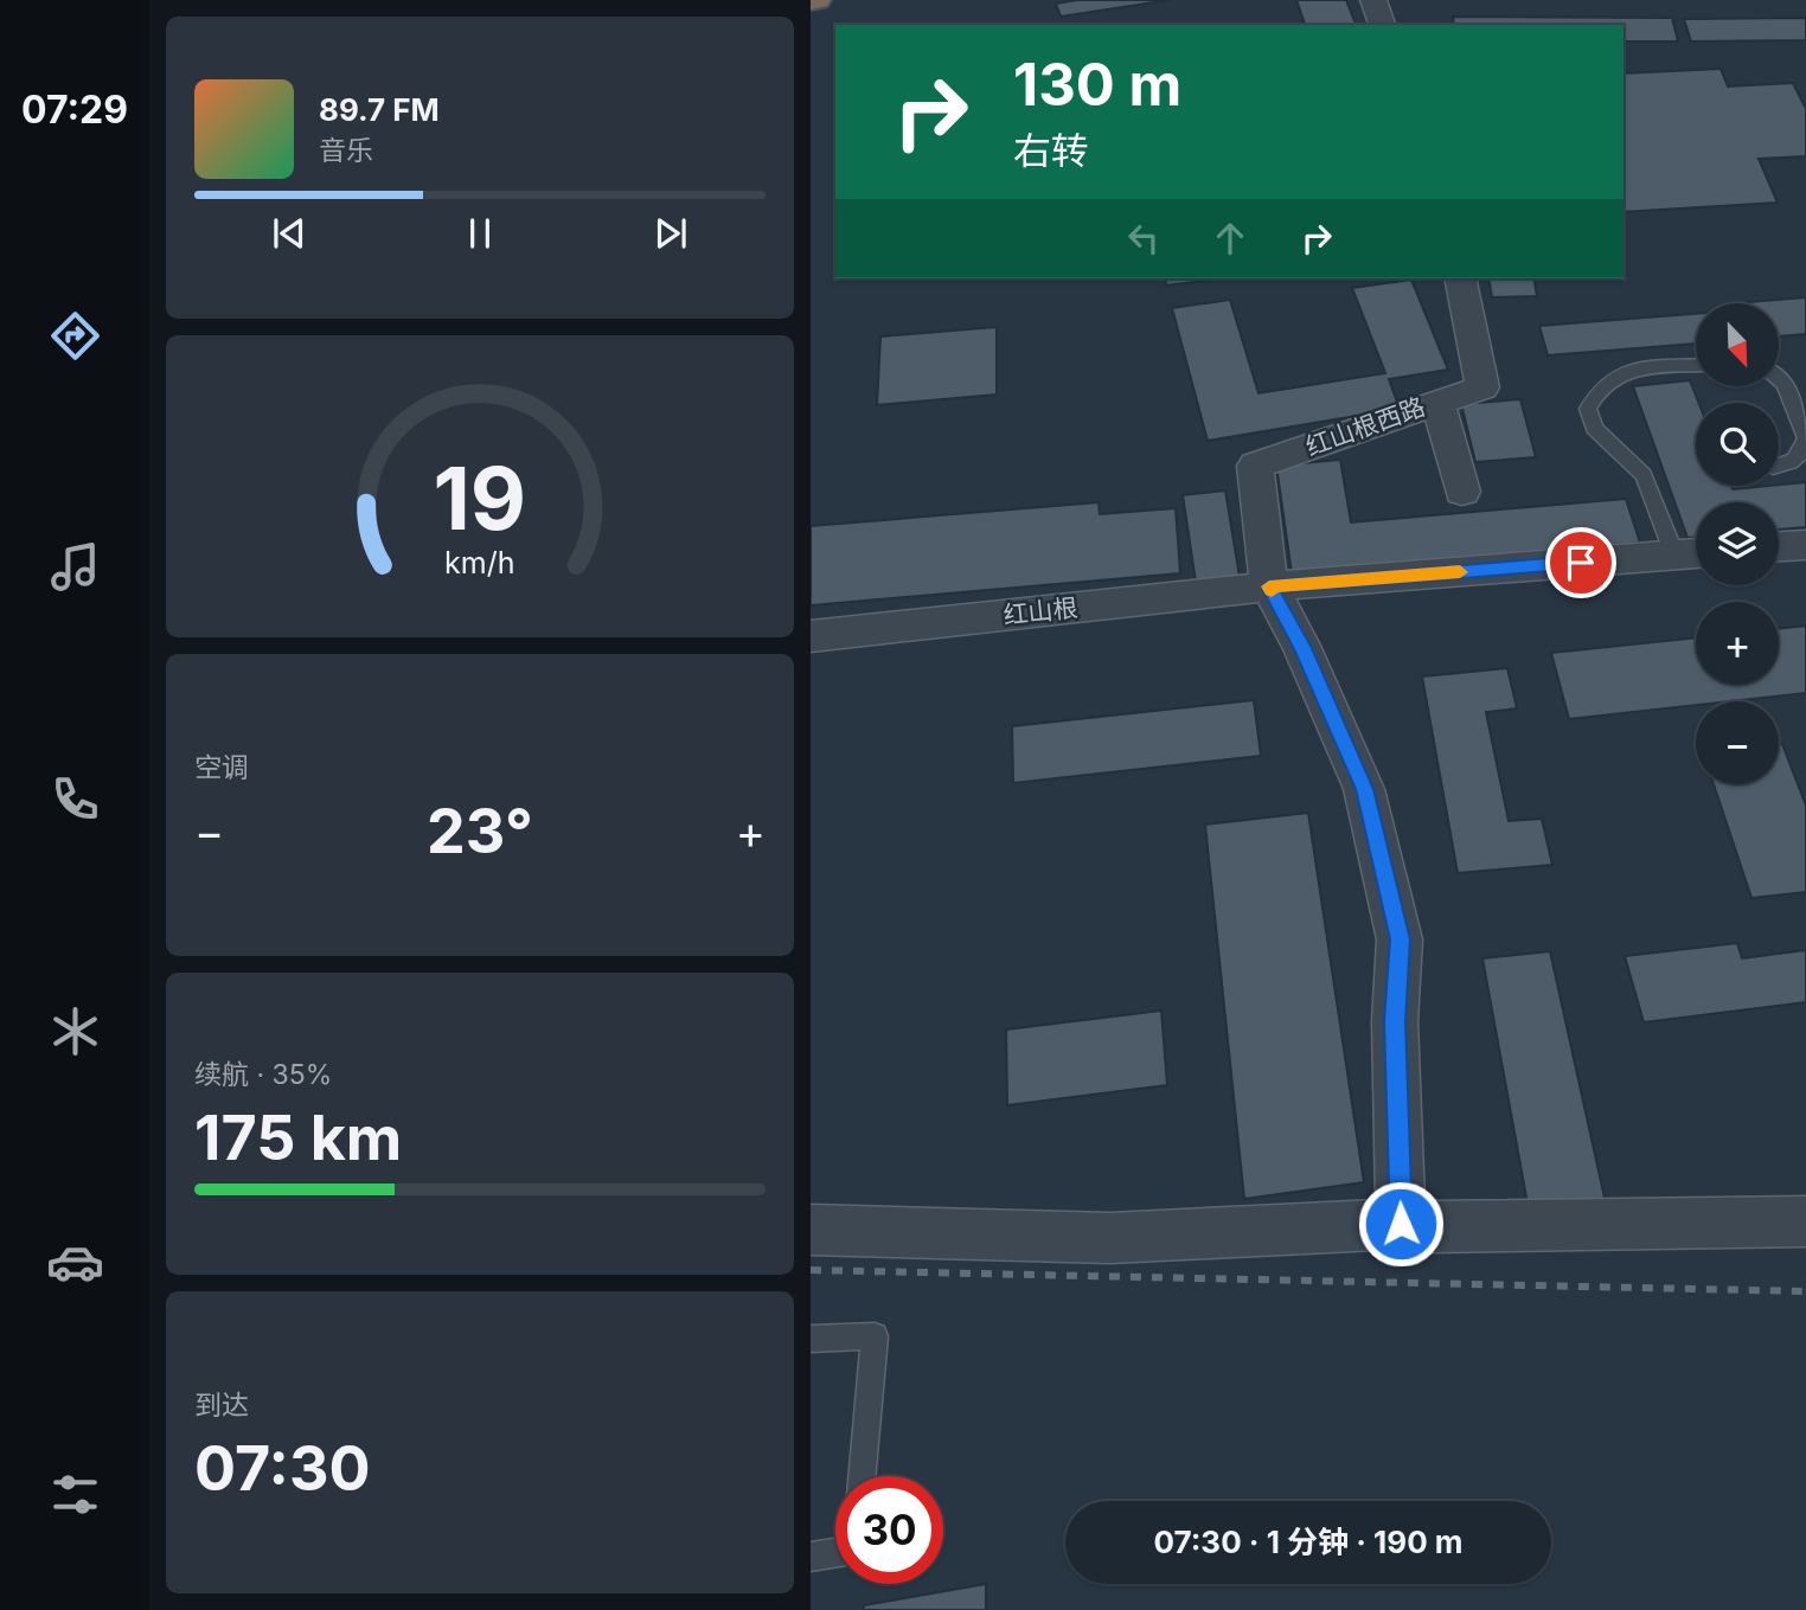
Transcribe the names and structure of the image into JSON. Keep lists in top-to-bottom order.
{
  "streets": {
    "street": ["红山根西路", "红山根"]
  },
  "crossings": [
    ["红山根西路", "红山根"]
  ],
  "north": "bottom right",
  "page": {
    "tabs": "07:29",
    "turn": ["130 m", "右转"],
    "song": ["89.7 FM", "音乐"],
    "map_buttons": ["+", "−"],
    "tile": [
      "空调",
      ["续航 · 35%", "175 km"],
      ["到达", "07:30"]
    ],
    "heat": ["−", "23°", "+"],
    "limit": "30",
    "trip": "07:30 · 1 分钟 · 190 m",
    "gauge": ["19", "km/h"]
  }
}
